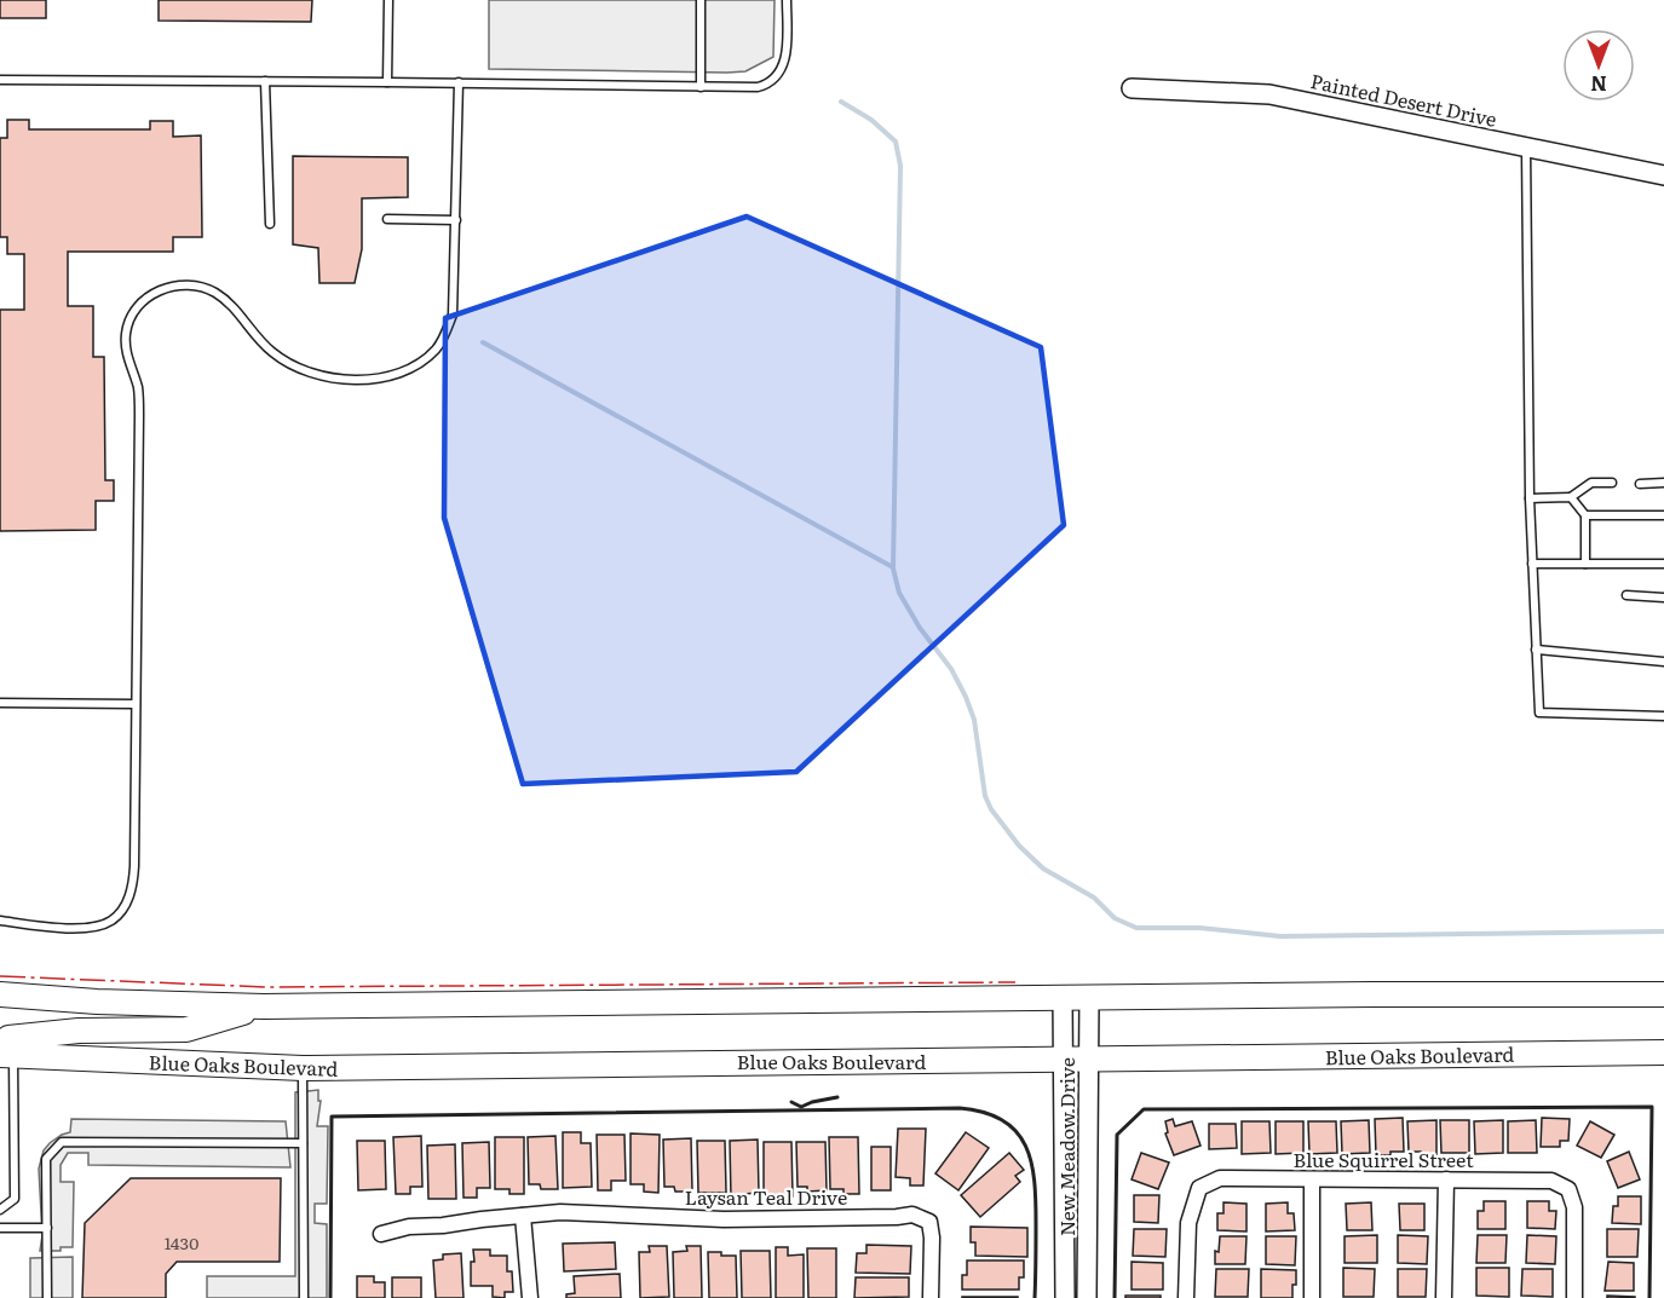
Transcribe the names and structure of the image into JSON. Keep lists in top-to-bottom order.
{
  "streets": {
    "main road": ["Blue Oaks Boulevard"],
    "street": [
      "Painted Desert Drive",
      "New Meadow Drive",
      "Blue Squirrel Street",
      "Laysan Teal Drive"
    ]
  },
  "crossings": [
    ["Blue Oaks Boulevard", "New Meadow Drive"]
  ],
  "house_numbers": ["1430"],
  "north": "bottom"
}
